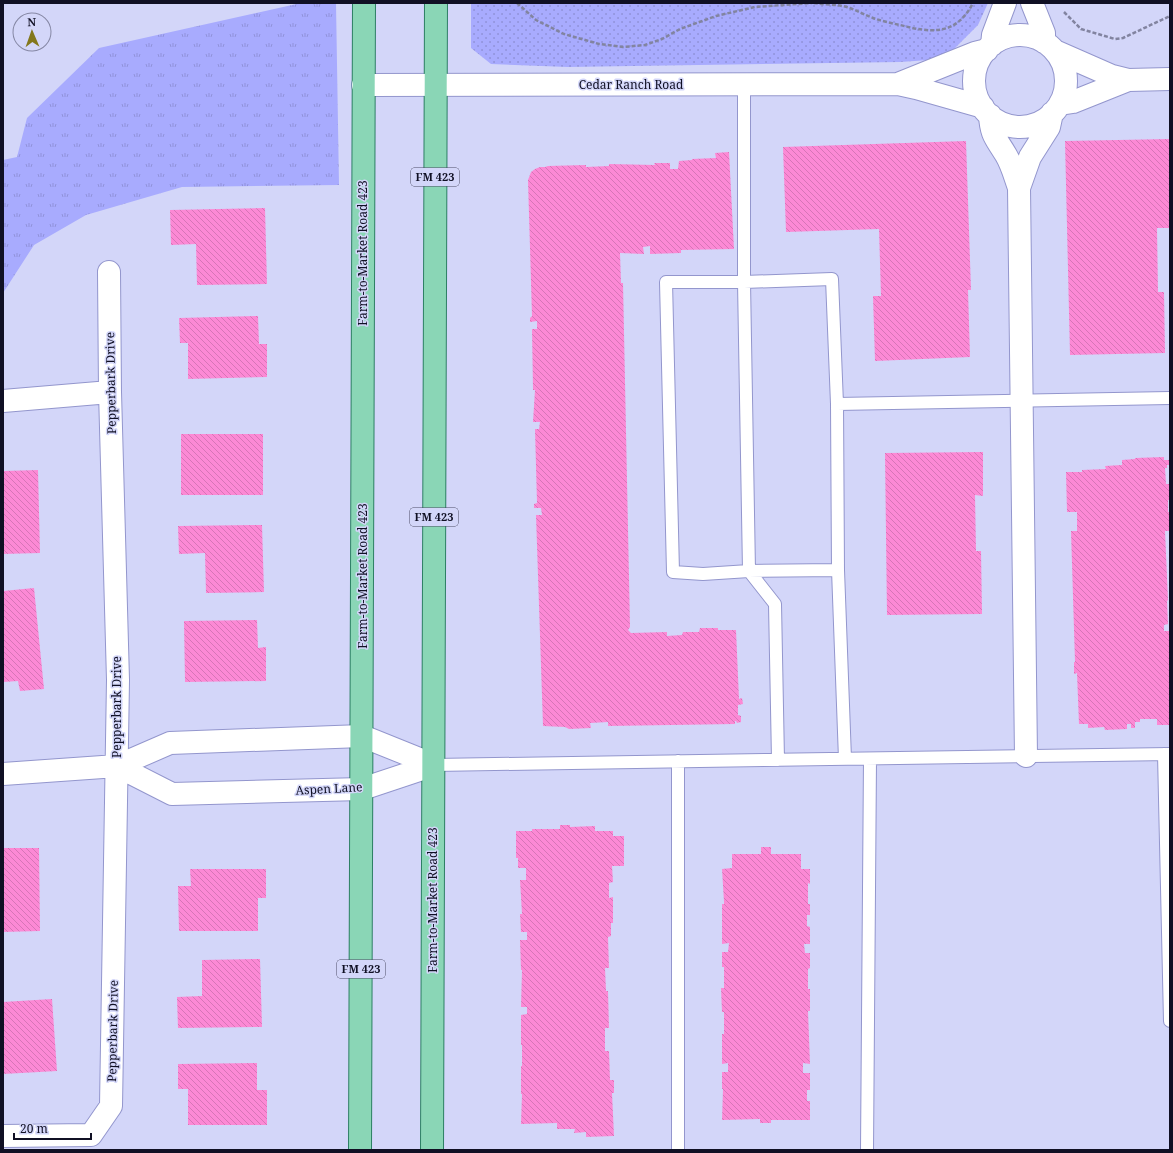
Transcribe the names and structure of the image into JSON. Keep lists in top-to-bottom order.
{
  "streets": {
    "main road": ["FM 423", "Farm-to-Market Road 423"],
    "street": ["Cedar Ranch Road", "Pepperbark Drive", "Aspen Lane"]
  },
  "crossings": [
    ["Cedar Ranch Road", "Farm-to-Market Road 423"],
    ["Farm-to-Market Road 423", "Aspen Lane"],
    ["Pepperbark Drive", "Aspen Lane"]
  ],
  "scale_bar": "20 m",
  "north": "top"
}
